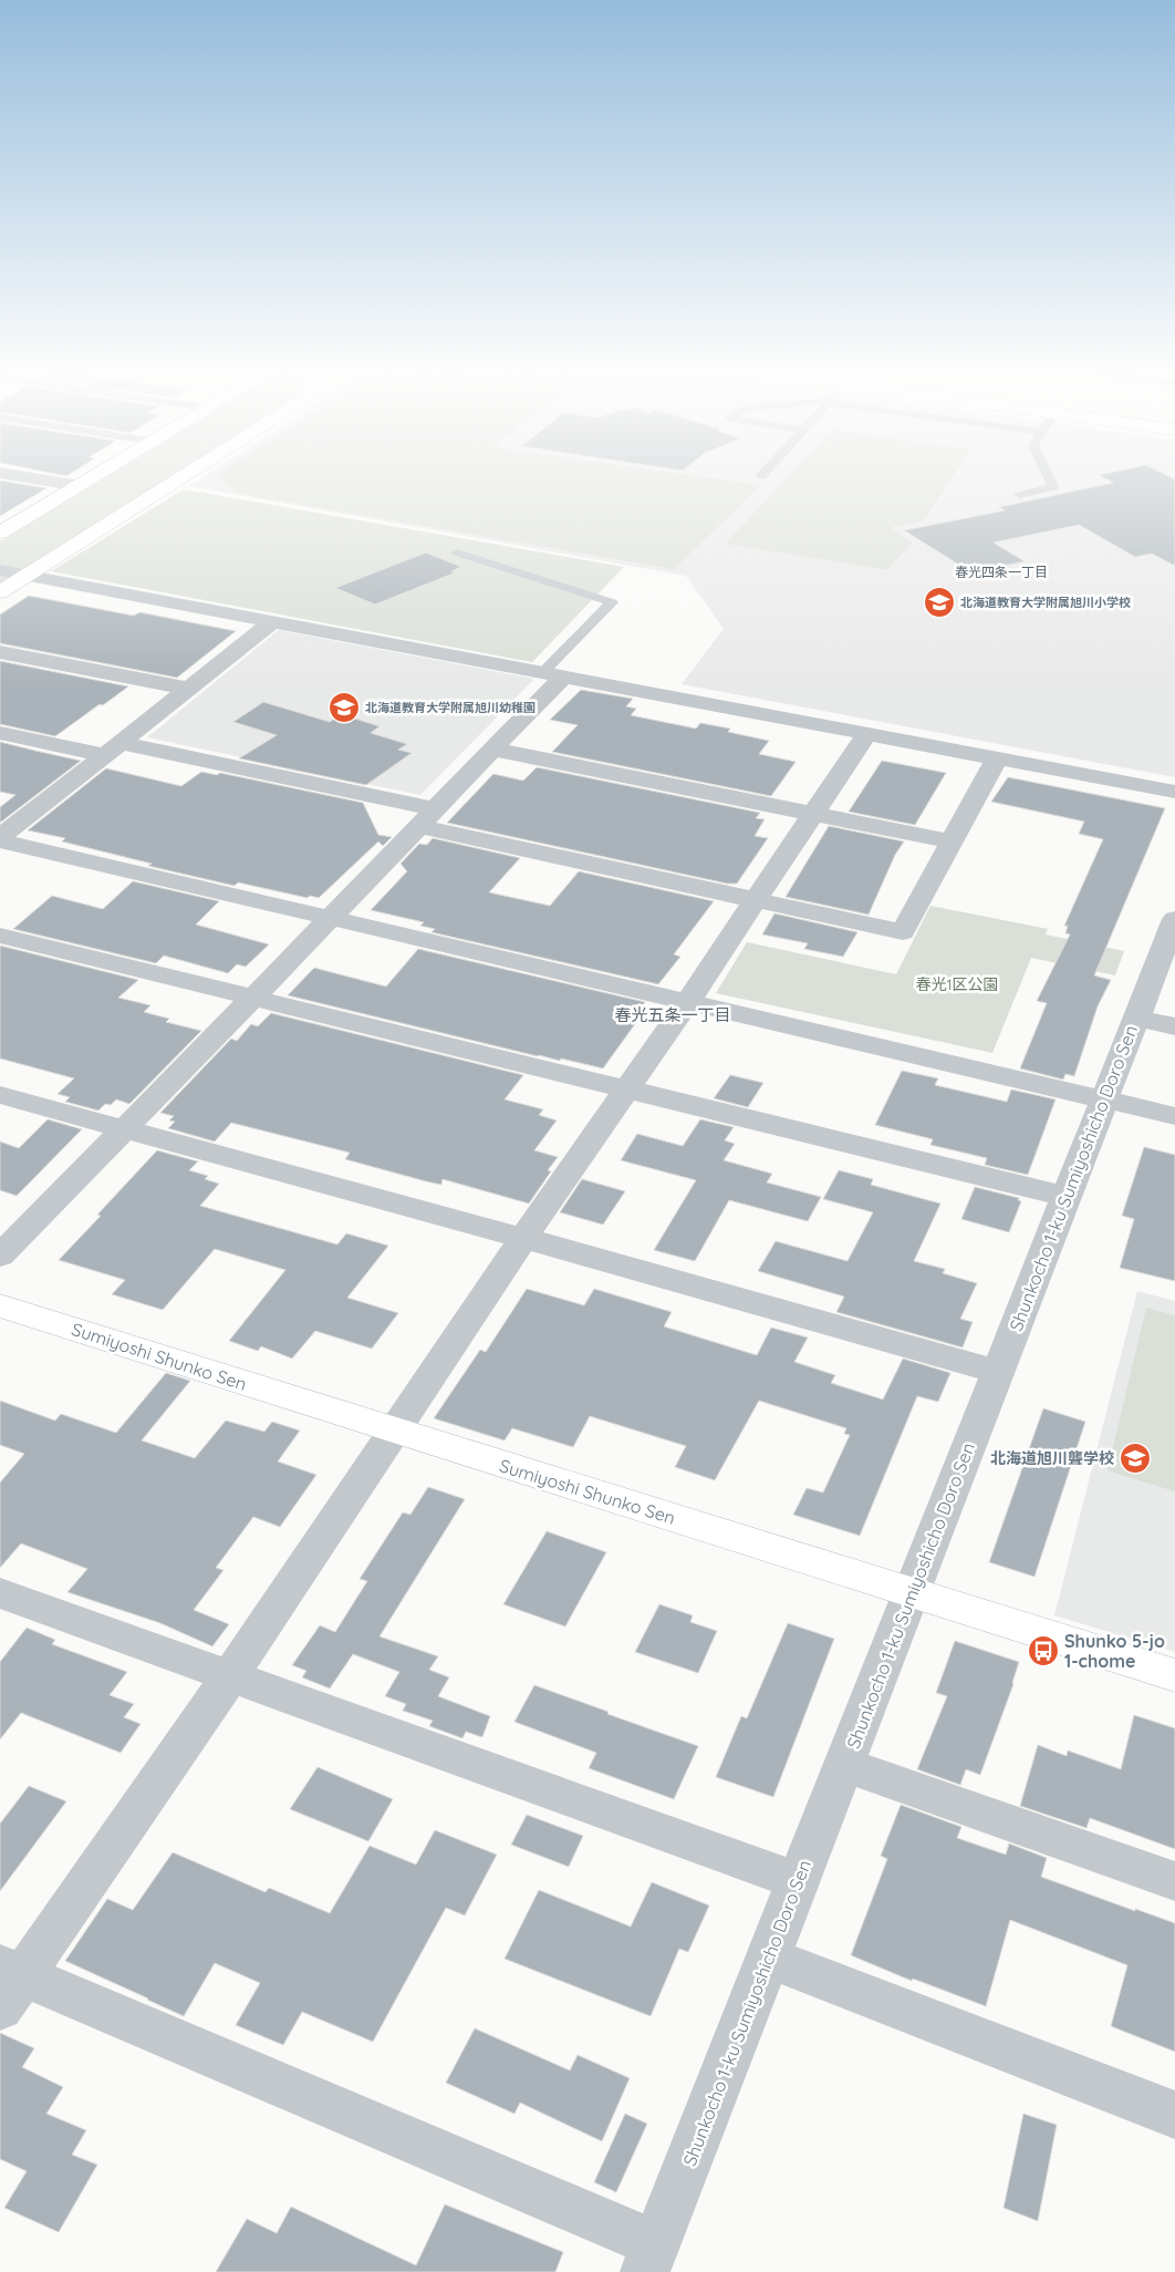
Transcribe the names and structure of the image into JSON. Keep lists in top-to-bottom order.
{
  "streets": {
    "street": ["Shunkocho 1-ku Sumiyoshicho Doro Sen", "Sumiyoshi Shunko Sen"]
  },
  "crossings": [
    ["Shunkocho 1-ku Sumiyoshicho Doro Sen", "Sumiyoshi Shunko Sen"]
  ],
  "districts": ["春光四条一丁目", "春光五条一丁目"],
  "parks": ["春光1区公園"],
  "places": {
    "school or university": ["北海道教育大学附属旭川小学校", "北海道教育大学附属旭川幼稚園", "北海道旭川聾学校"],
    "bus stop": ["Shunko 5-jo 1-chome"]
  }
}
